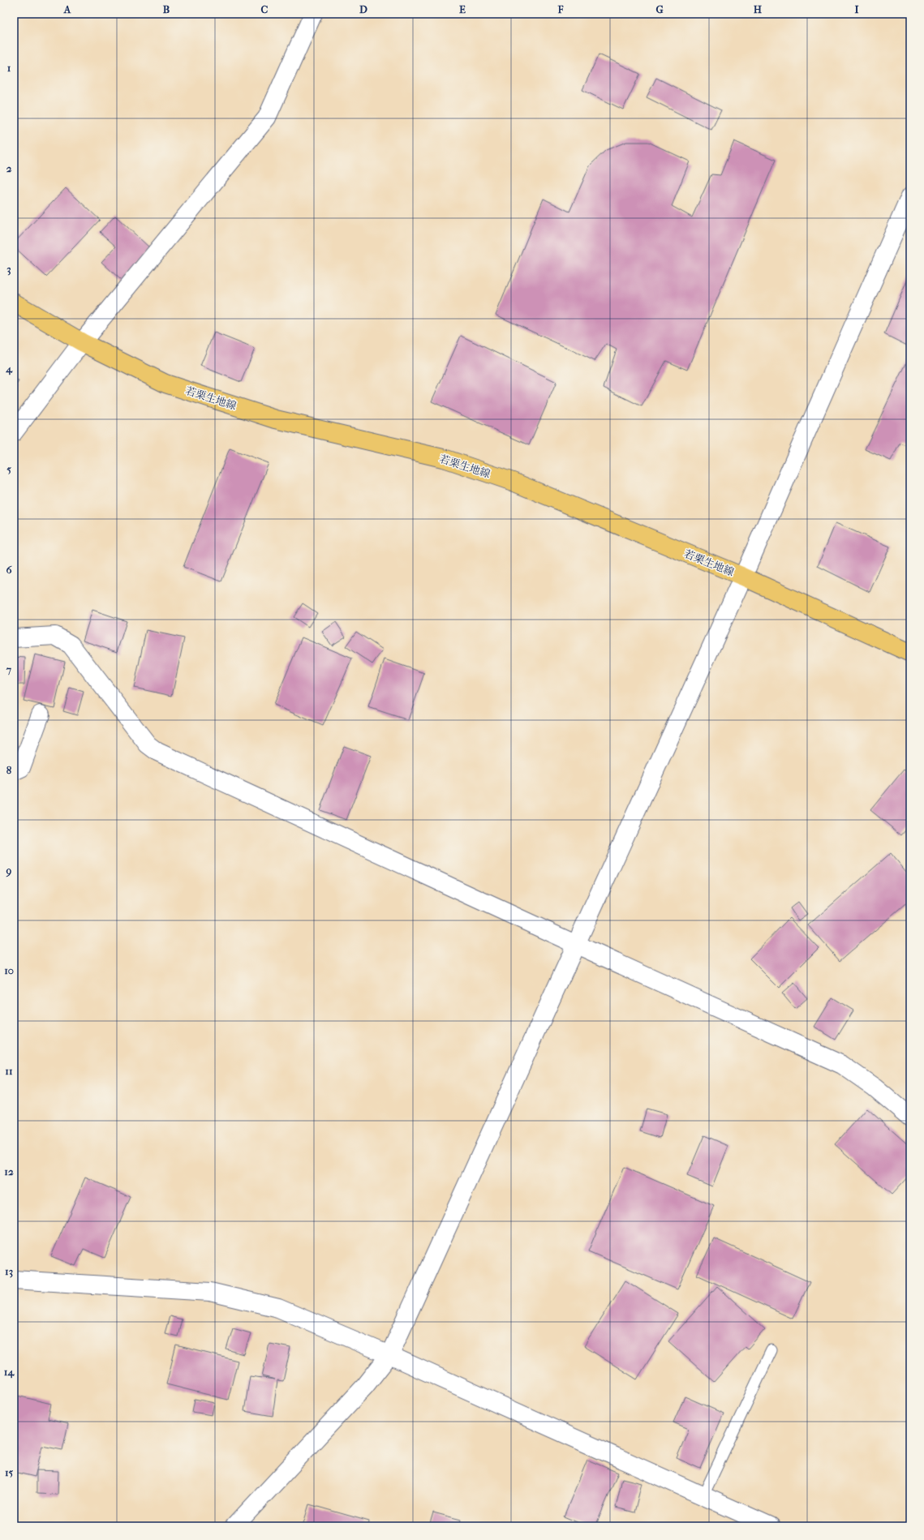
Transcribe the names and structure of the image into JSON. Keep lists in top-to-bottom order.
{
  "streets": {
    "main road": ["若栗生地線"]
  },
  "grid": {
    "columns": [
      "A",
      "B",
      "C",
      "D",
      "E",
      "F",
      "G",
      "H",
      "I"
    ],
    "rows": [
      "1",
      "2",
      "3",
      "4",
      "5",
      "6",
      "7",
      "8",
      "9",
      "10",
      "11",
      "12",
      "13",
      "14",
      "15"
    ]
  }
}
